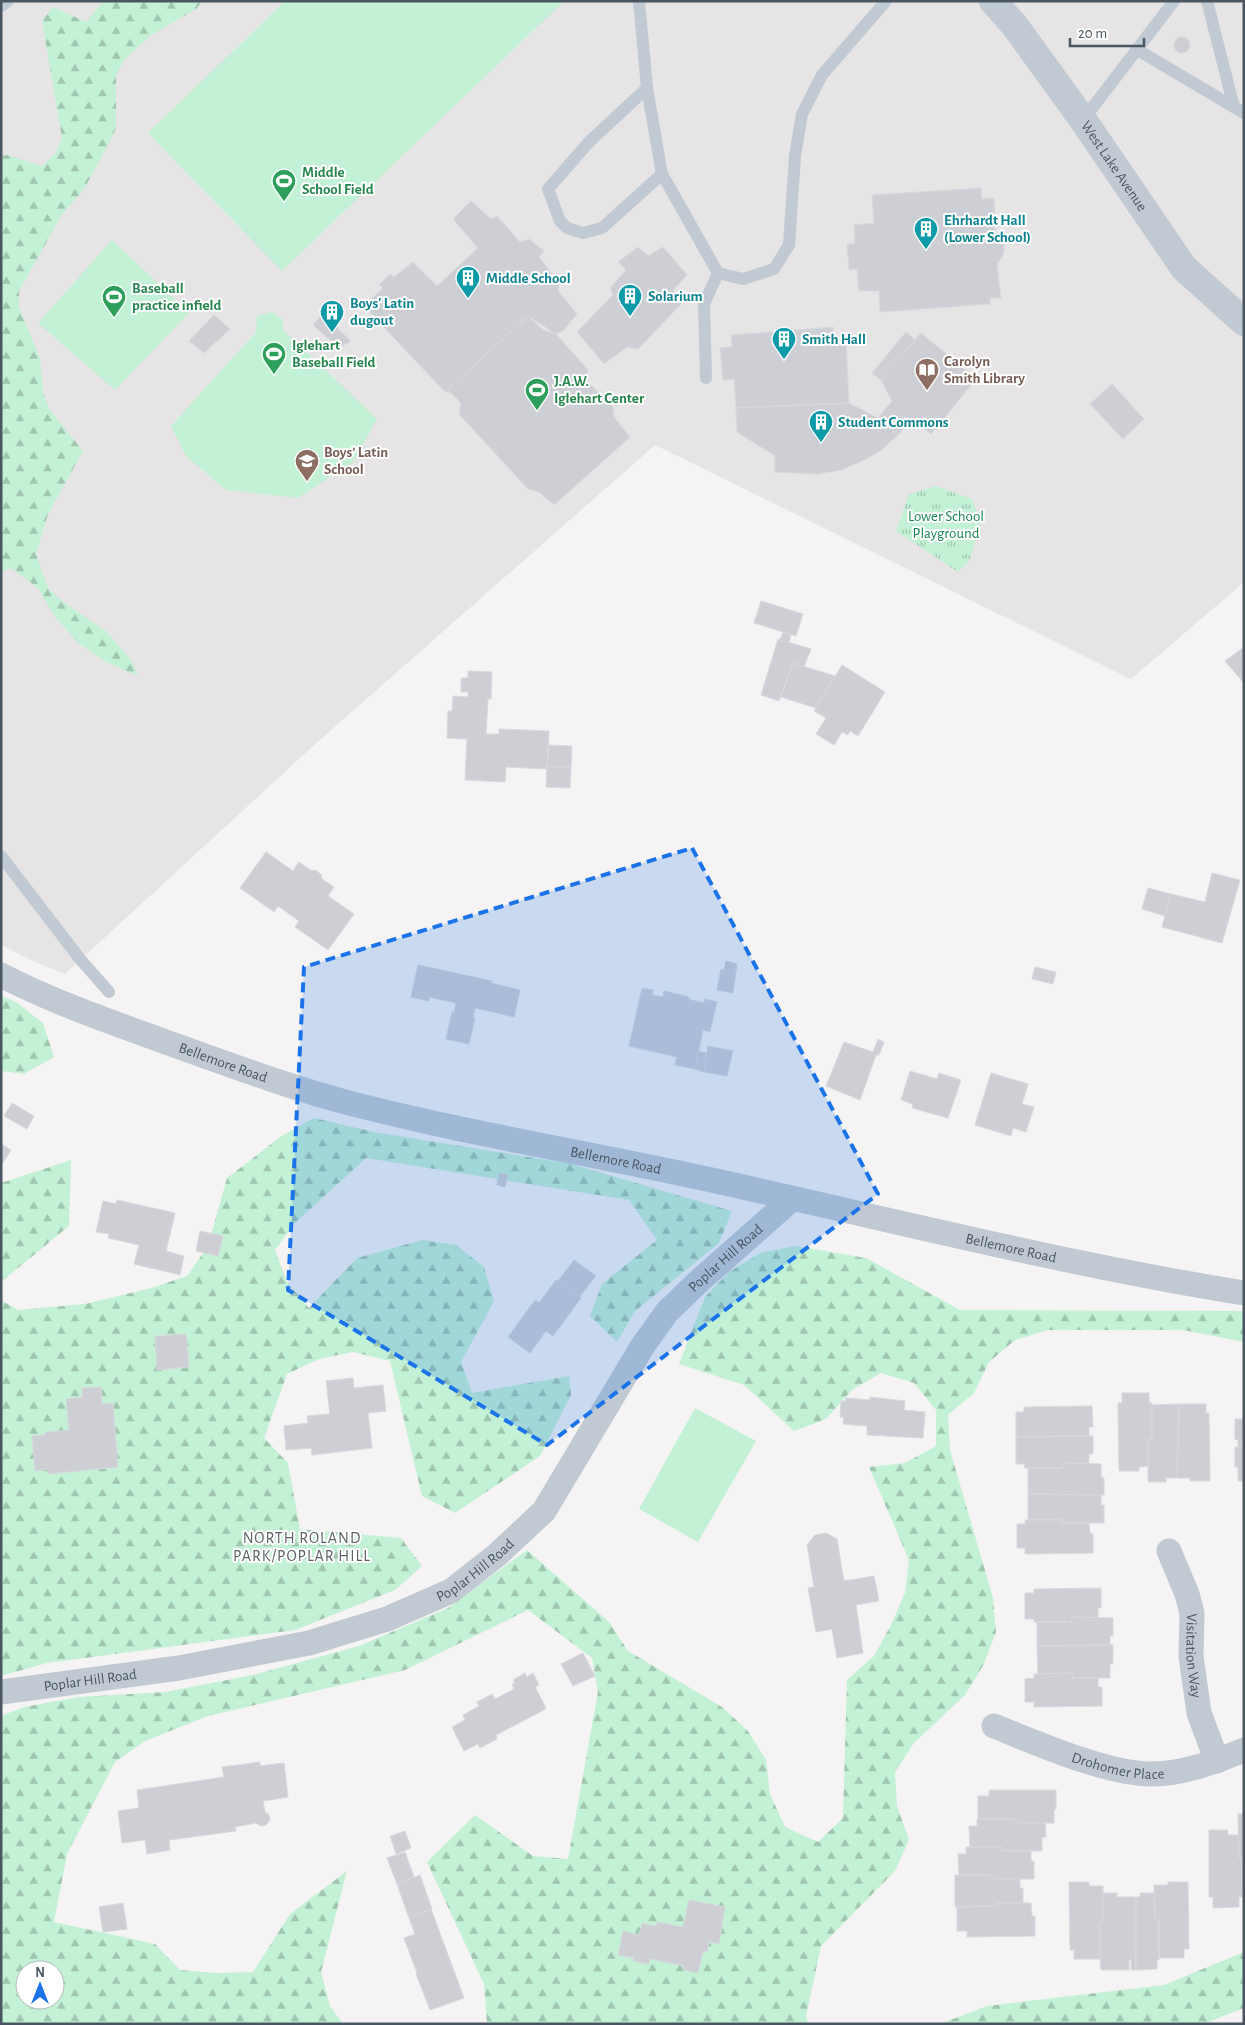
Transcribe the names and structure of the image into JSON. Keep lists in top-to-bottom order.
{
  "streets": {
    "street": [
      "West Lake Avenue",
      "Bellemore Road",
      "Poplar Hill Road",
      "Visitation Way",
      "Drohomer Place"
    ]
  },
  "crossings": [
    ["Bellemore Road", "Poplar Hill Road"],
    ["Visitation Way", "Drohomer Place"]
  ],
  "districts": ["NORTH ROLAND PARK/POPLAR HILL"],
  "parks": ["Lower School Playground"],
  "places": {
    "sports": [
      "Middle School Field",
      "Baseball practice infield",
      "Iglehart Baseball Field",
      "J.A.W. Iglehart Center"
    ],
    "building": [
      "Ehrhardt Hall (Lower School)",
      "Middle School",
      "Solarium",
      "Boys' Latin dugout",
      "Smith Hall",
      "Student Commons"
    ],
    "library": ["Carolyn Smith Library"],
    "school or university": ["Boys’ Latin School"]
  },
  "scale_bar": "20 m",
  "north": "top"
}
